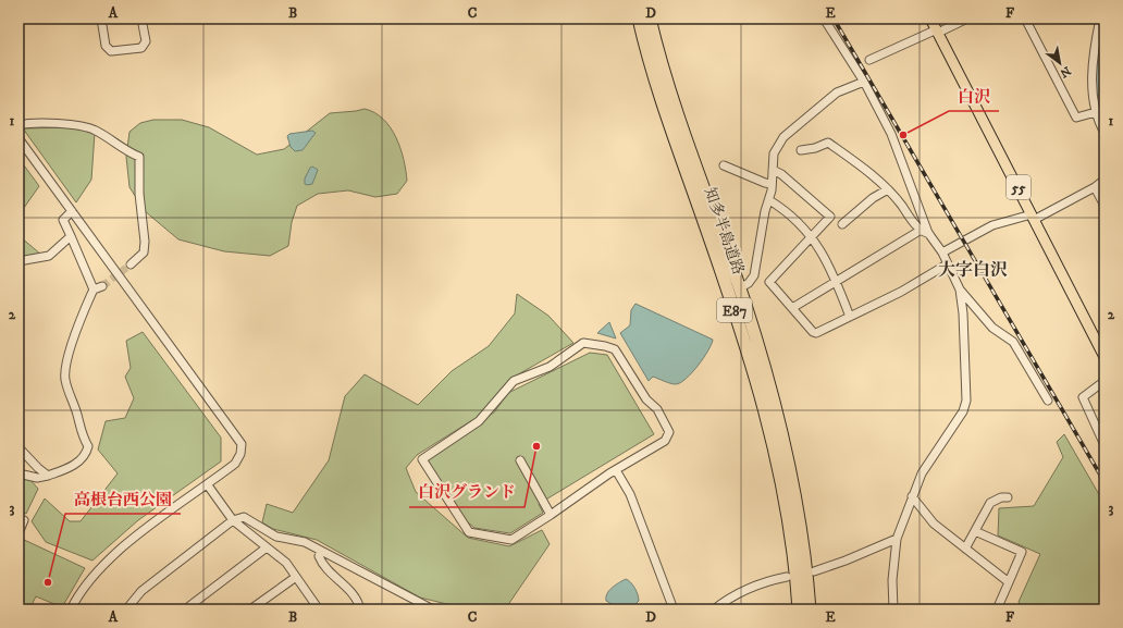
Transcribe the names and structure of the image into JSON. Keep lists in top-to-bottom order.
{
  "streets": {
    "highway": ["知多半島道路", "E87"],
    "main road": ["55"]
  },
  "districts": ["大字白沢"],
  "places": ["白沢", "白沢グランド", "高根台西公園"],
  "north": "bottom right",
  "grid": {
    "columns": [
      "A",
      "B",
      "C",
      "D",
      "E",
      "F"
    ],
    "rows": ["1", "2", "3"]
  }
}
